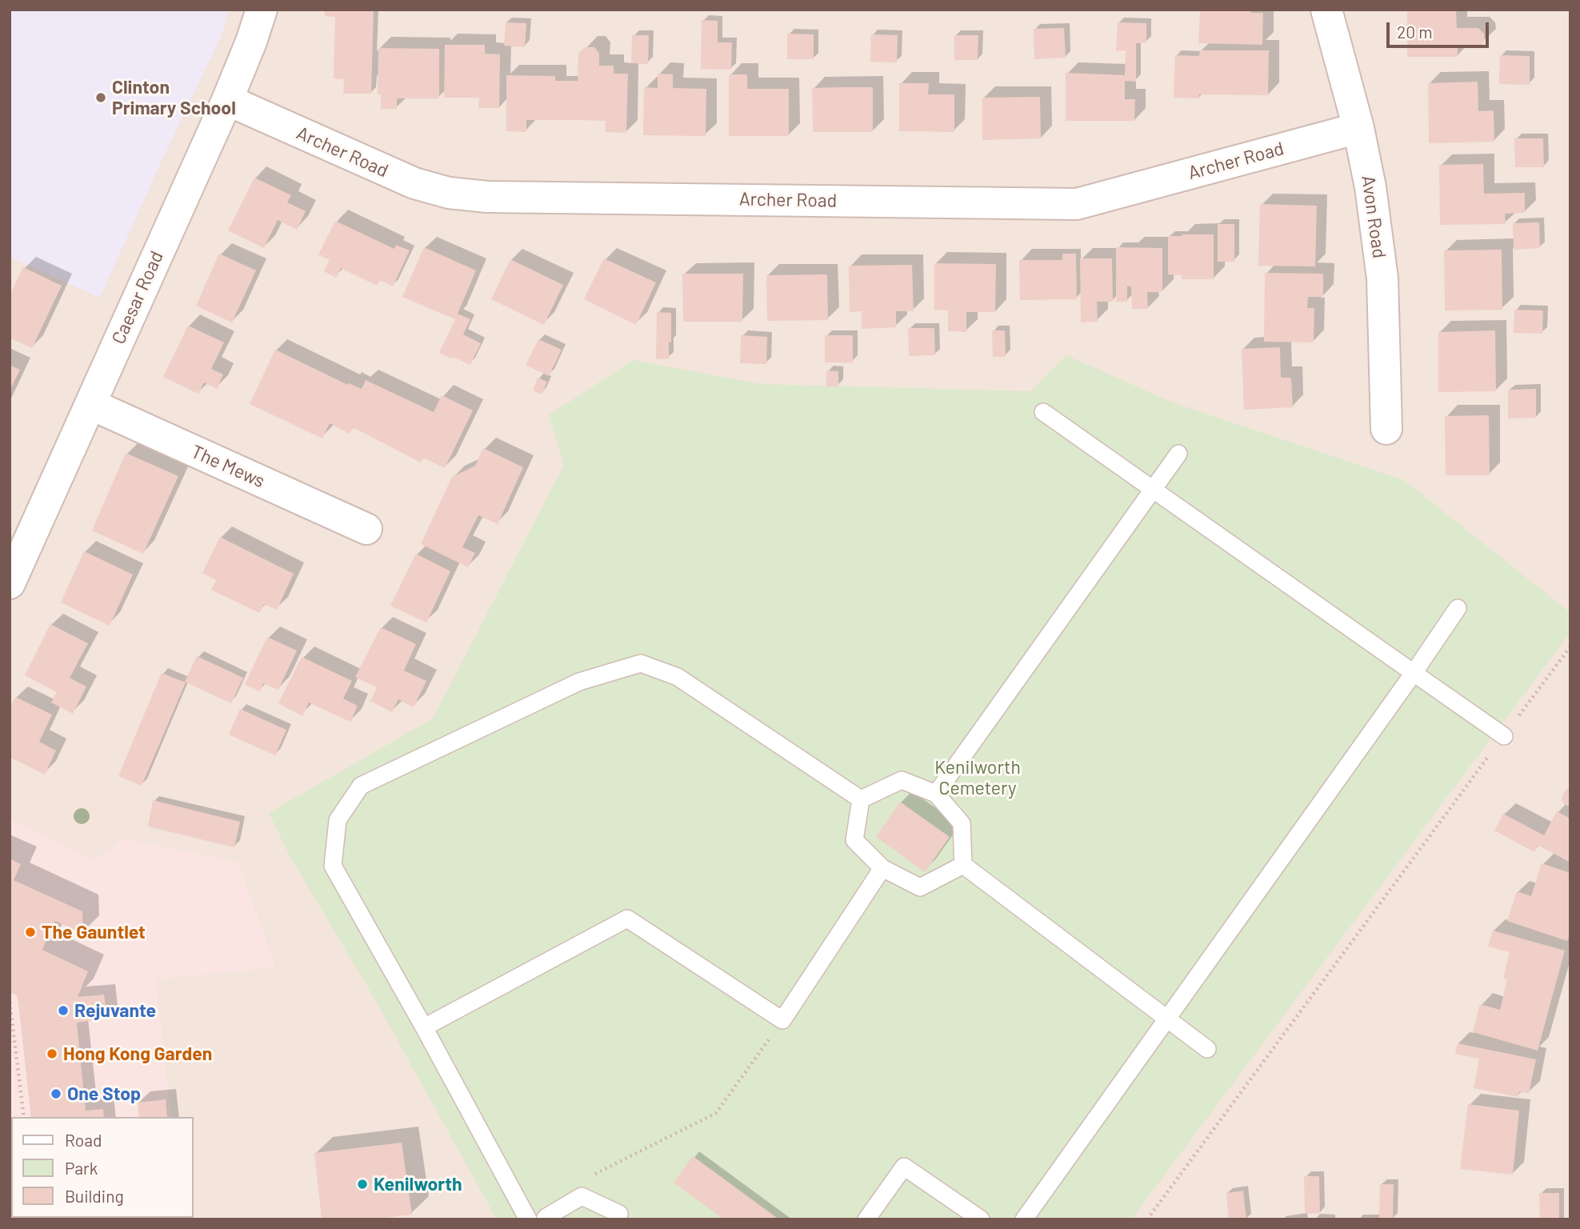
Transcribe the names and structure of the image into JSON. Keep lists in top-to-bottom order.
{
  "streets": {
    "street": [
      "Archer Road",
      "Avon Road",
      "Caesar Road",
      "The Mews"
    ]
  },
  "crossings": [
    ["Archer Road", "Avon Road"],
    ["Archer Road", "Caesar Road"],
    ["Caesar Road", "The Mews"]
  ],
  "parks": ["Kenilworth Cemetery"],
  "places": [
    "Clinton Primary School",
    "The Gauntlet",
    "Rejuvante",
    "Hong Kong Garden",
    "One Stop",
    "Kenilworth"
  ],
  "legend": ["Road", "Park", "Building"],
  "scale_bar": "20 m"
}
